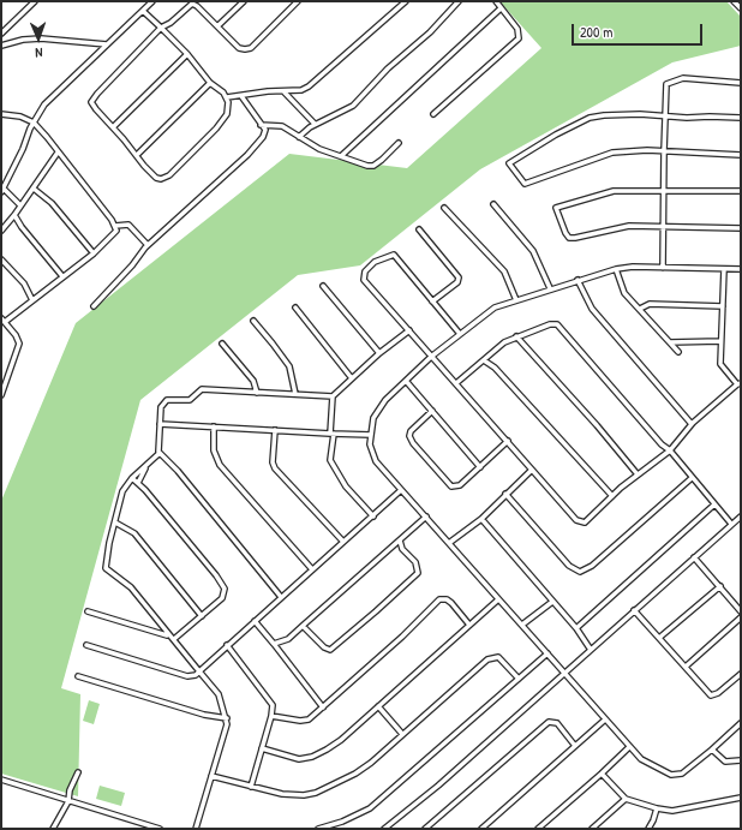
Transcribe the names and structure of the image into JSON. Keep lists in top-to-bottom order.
{
  "scale_bar": "200 m",
  "north": "bottom"
}
